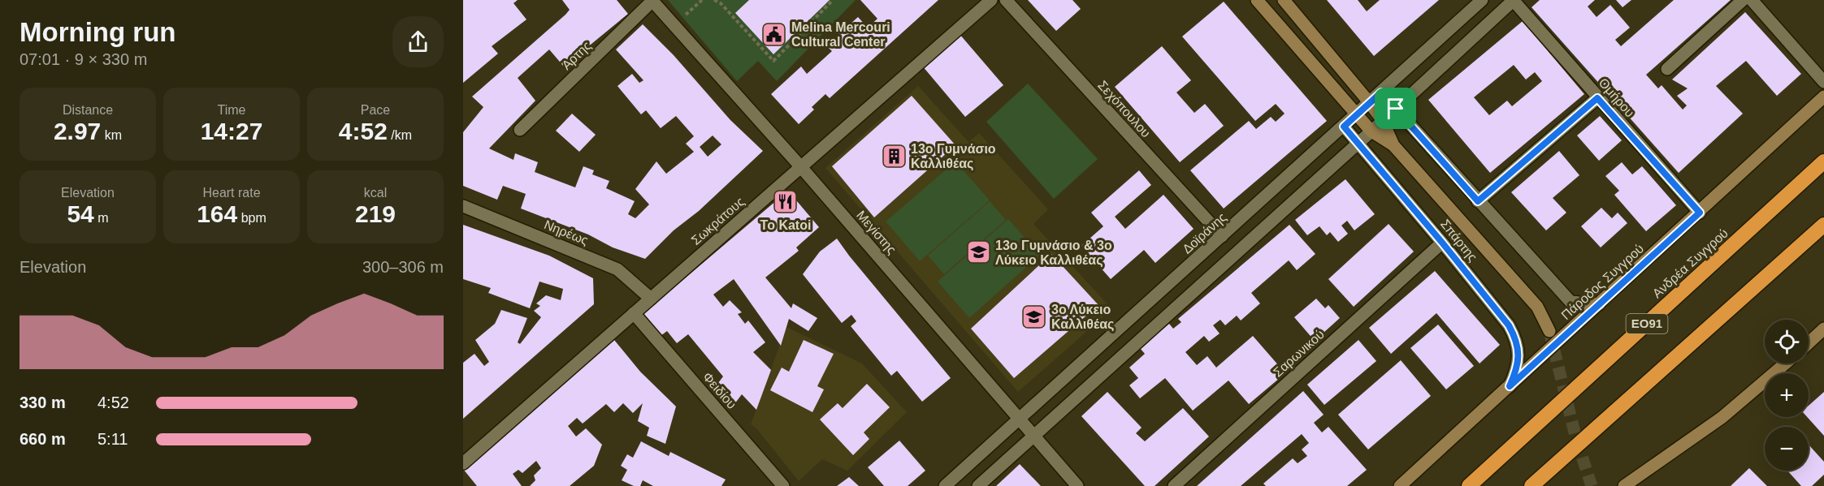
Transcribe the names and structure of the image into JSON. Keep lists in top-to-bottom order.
{
  "streets": {
    "highway": ["Ανδρέα Συγγρού", "ΕΟ91"],
    "street": [
      "Άρτης",
      "Ομήρου",
      "Σεχόπουλου",
      "Σωκράτους",
      "Νηρέως",
      "Μεγίστης",
      "Δοϊράνης",
      "Σπάρτης",
      "Πάροδος Συγγρού",
      "Σαρωνικού",
      "Φειδίου"
    ]
  },
  "crossings": [
    ["Άρτης", "Μεγίστης"],
    ["Ομήρου", "Πάροδος Συγγρού"],
    ["Σεχόπουλου", "Δοϊράνης"],
    ["Σωκράτους", "Νηρέως"],
    ["Σωκράτους", "Μεγίστης"],
    ["Σωκράτους", "Φειδίου"],
    ["Μεγίστης", "Δοϊράνης"],
    ["Δοϊράνης", "Σπάρτης"],
    ["Σπάρτης", "Πάροδος Συγγρού"],
    ["Σπάρτης", "Σαρωνικού"]
  ],
  "places": {
    "public building": ["Melina Mercouri Cultural Center"],
    "building": ["13ο Γυμνάσιο Καλλιθέας"],
    "restaurant": ["To Katoi"],
    "school or university": ["13ο Γυμνάσιο & 3ο Λύκειο Καλλιθέας", "3ο Λύκειο Καλλιθέας"]
  },
  "page": {
    "heading": ["Morning run", "07:01 · 9 × 330 m"],
    "stats": [
      ["Distance", "2.97 km"],
      ["Time", "14:27"],
      ["Pace", "4:52 /km"],
      ["Elevation", "54 m"],
      ["Heart rate", "164 bpm"],
      ["kcal", "219"]
    ],
    "chart": ["Elevation", "300–306 m"],
    "map_buttons": ["+", "−"],
    "list": [
      {
        "name": "330 m",
        "note": "4:52"
      },
      {
        "name": "660 m",
        "note": "5:11"
      }
    ]
  }
}
